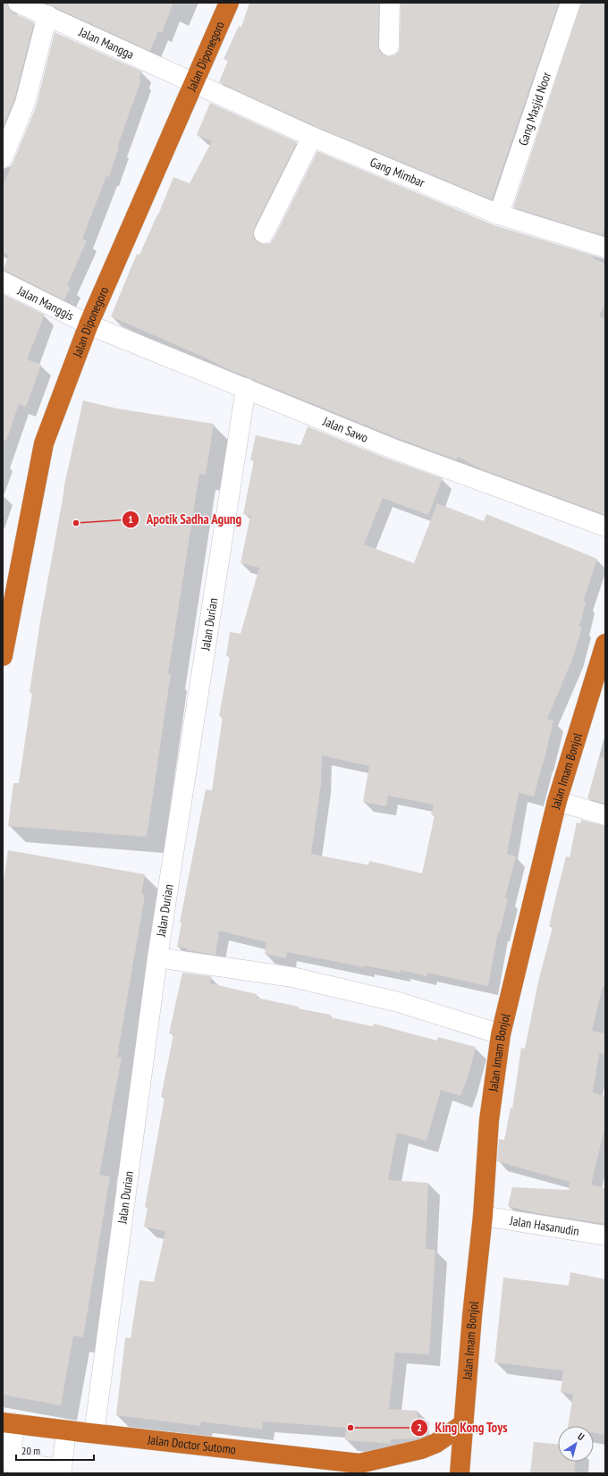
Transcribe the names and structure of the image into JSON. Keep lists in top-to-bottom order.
{
  "streets": {
    "highway": ["Jalan Diponegoro", "Jalan Imam Bonjol", "Jalan Doctor Sutomo"],
    "street": [
      "Jalan Mangga",
      "Gang Masjid Noor",
      "Gang Mimbar",
      "Jalan Manggis",
      "Jalan Sawo",
      "Jalan Durian",
      "Jalan Hasanudin"
    ]
  },
  "crossings": [
    ["Jalan Mangga", "Jalan Diponegoro"],
    ["Jalan Mangga", "Gang Mimbar"],
    ["Jalan Diponegoro", "Gang Mimbar"],
    ["Jalan Diponegoro", "Jalan Manggis"],
    ["Jalan Diponegoro", "Jalan Sawo"],
    ["Gang Masjid Noor", "Gang Mimbar"],
    ["Jalan Manggis", "Jalan Sawo"],
    ["Jalan Sawo", "Jalan Durian"],
    ["Jalan Durian", "Jalan Doctor Sutomo"],
    ["Jalan Imam Bonjol", "Jalan Hasanudin"],
    ["Jalan Imam Bonjol", "Jalan Doctor Sutomo"]
  ],
  "places": ["Apotik Sadha Agung", "King Kong Toys"],
  "scale_bar": "20 m",
  "north": "top right"
}
